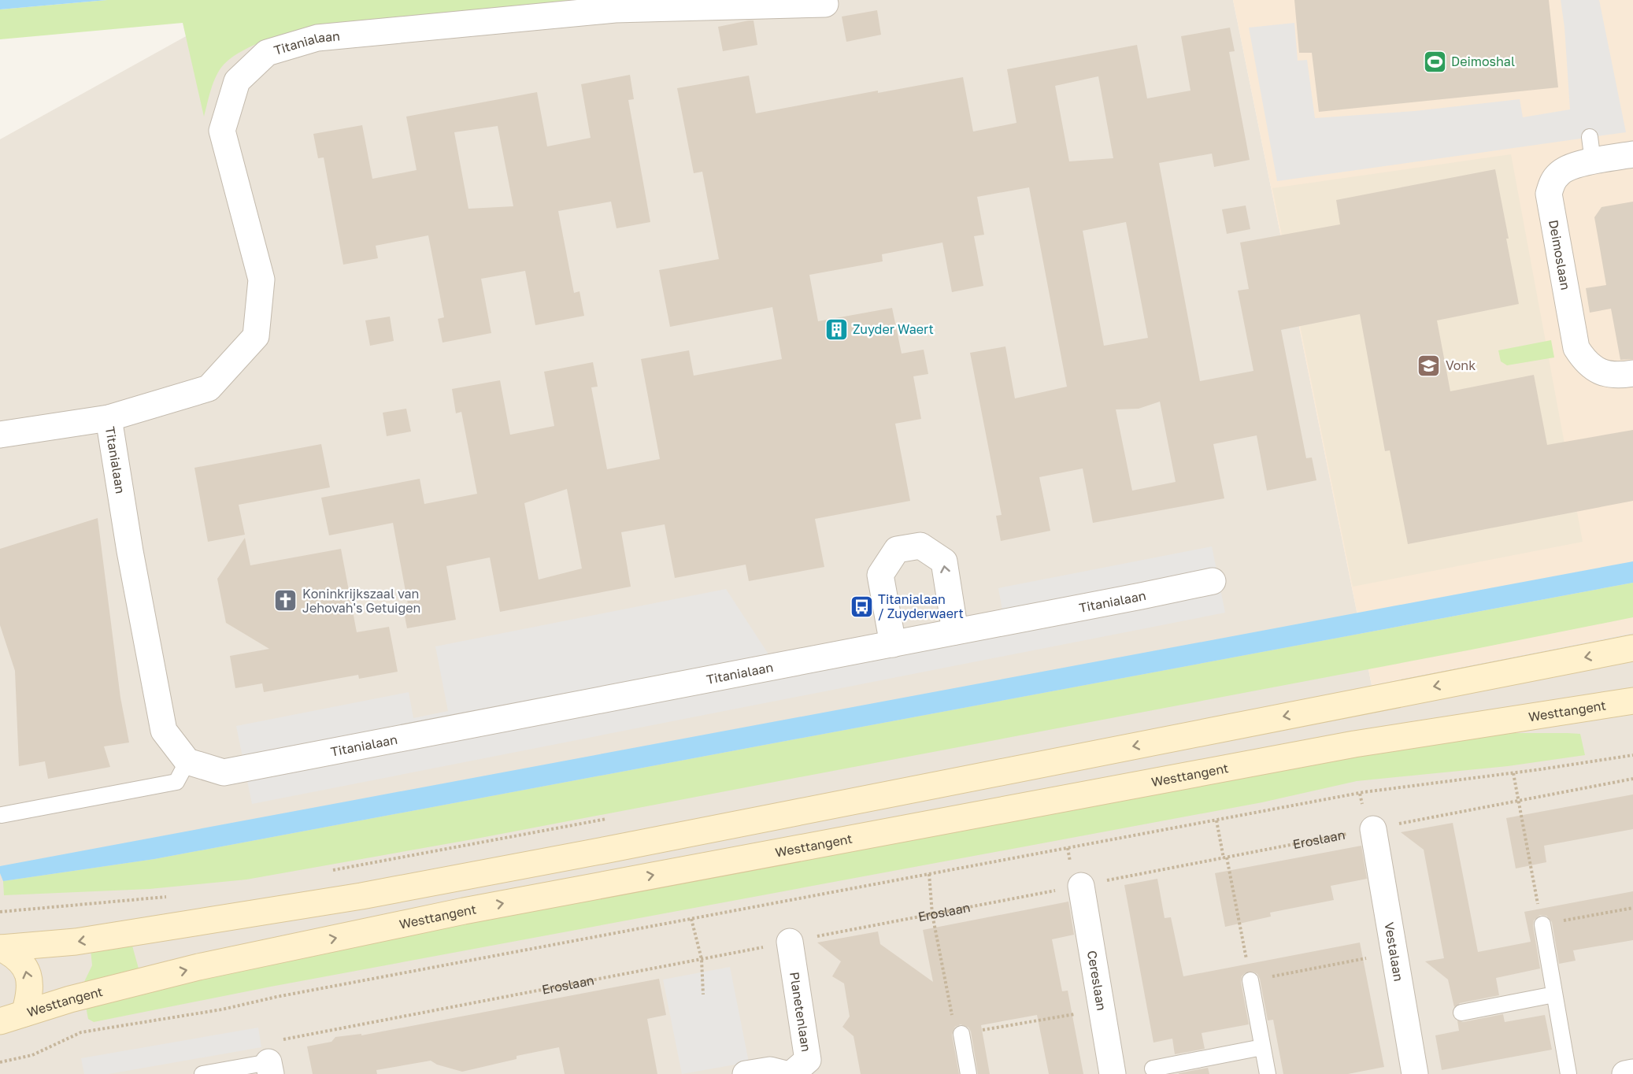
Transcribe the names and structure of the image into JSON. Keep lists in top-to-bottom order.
{
  "streets": {
    "main road": ["Westtangent"],
    "street": [
      "Titanialaan",
      "Deimoslaan",
      "Vestalaan",
      "Cereslaan",
      "Planetenlaan"
    ],
    "path": ["Eroslaan"]
  },
  "crossings": [
    ["Eroslaan", "Vestalaan"],
    ["Eroslaan", "Cereslaan"],
    ["Eroslaan", "Planetenlaan"]
  ],
  "places": {
    "sports": ["Deimoshal"],
    "building": ["Zuyder Waert"],
    "school or university": ["Vonk"],
    "church": ["Koninkrijkszaal van Jehovah's Getuigen"],
    "bus stop": ["Titanialaan / Zuyderwaert"]
  }
}
